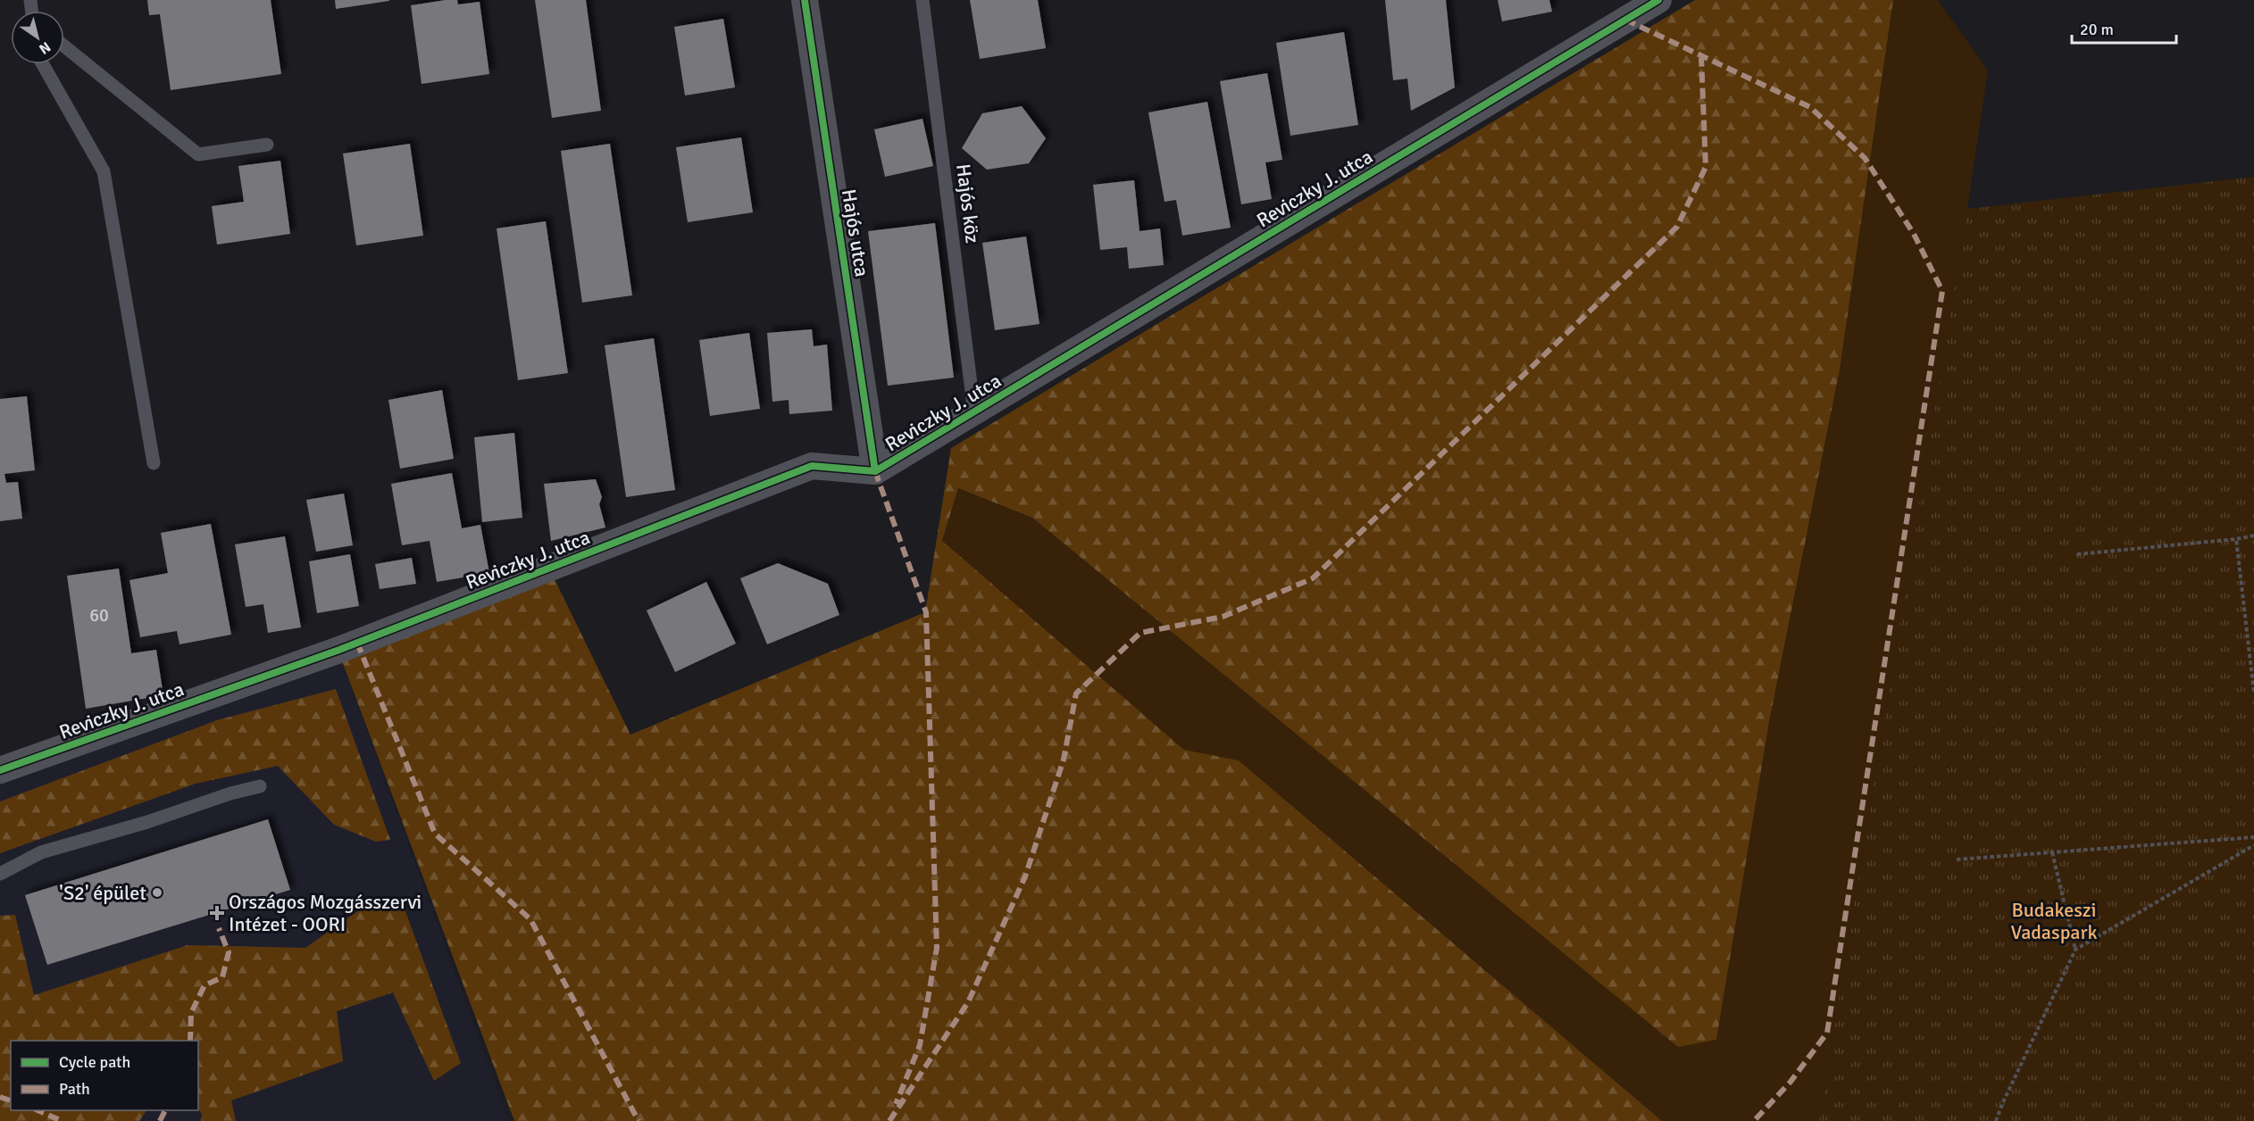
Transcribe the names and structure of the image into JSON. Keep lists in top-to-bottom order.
{
  "streets": {
    "street": ["Reviczky J. utca", "Hajós utca"],
    "lane": ["Hajós köz"]
  },
  "crossings": [
    ["Reviczky J. utca", "Hajós köz"],
    ["Reviczky J. utca", "Hajós utca"]
  ],
  "parks": ["Budakeszi Vadaspark"],
  "places": {
    "other": ["'S2' épület"],
    "health": ["Országos Mozgásszervi Intézet - OORI"]
  },
  "house_numbers": ["60"],
  "legend": ["Cycle path", "Path"],
  "scale_bar": "20 m",
  "north": "bottom right"
}
